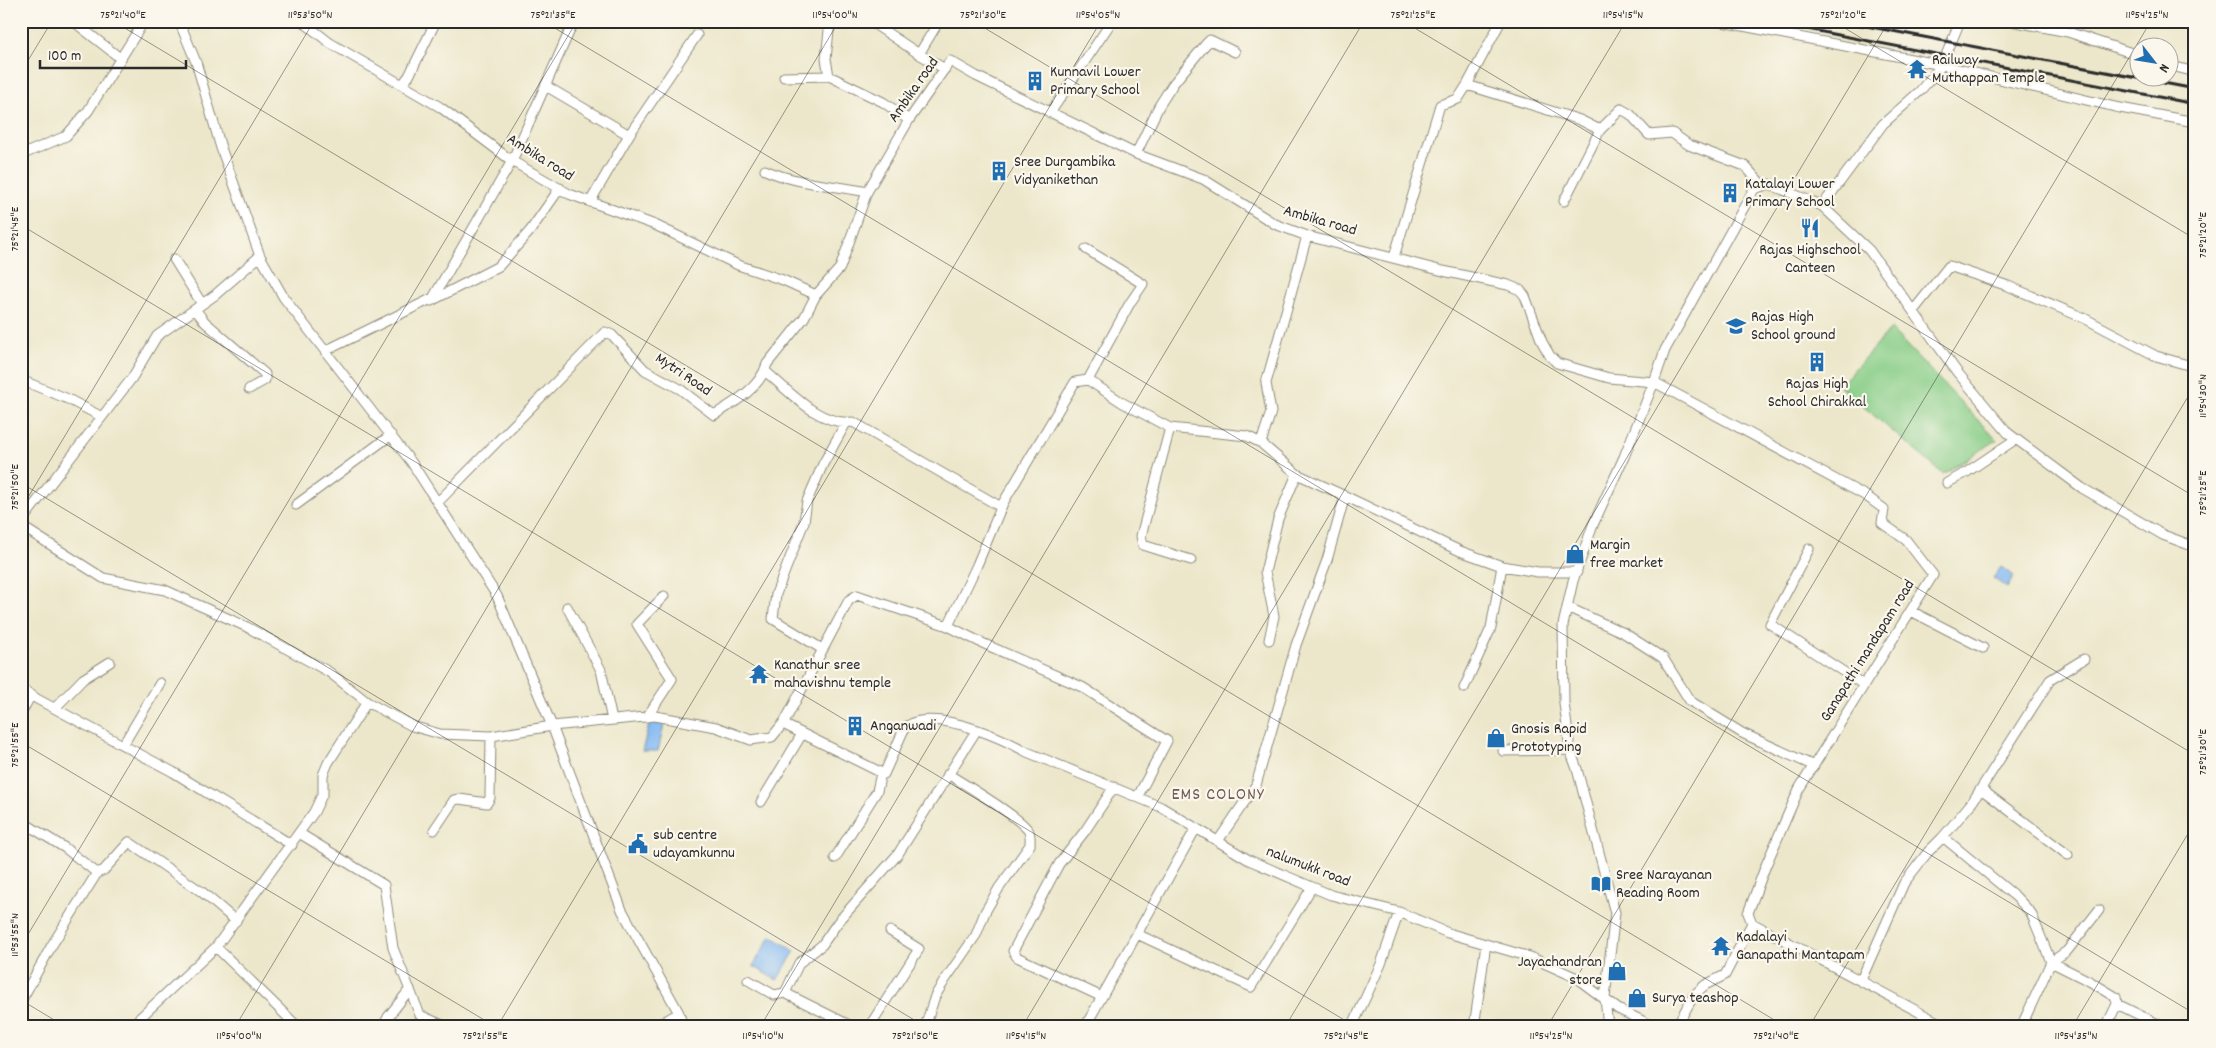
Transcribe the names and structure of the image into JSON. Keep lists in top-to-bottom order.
{
  "streets": {
    "street": [
      "Ambika road",
      "Mytri Road",
      "Ganapathi mandapam road",
      "nalumukk road"
    ]
  },
  "crossings": [
    ["Ambika road", "Mytri Road"],
    ["Ambika road", "Ganapathi mandapam road"]
  ],
  "districts": ["EMS COLONY"],
  "places": {
    "temple": ["Railway Muthappan Temple", "Kanathur sree mahavishnu temple", "Kadalayi Ganapathi Mantapam"],
    "building": [
      "Kunnavil Lower Primary School",
      "Sree Durgambika Vidyanikethan",
      "Katalayi Lower Primary School",
      "Rajas High School Chirakkal",
      "Anganwadi"
    ],
    "restaurant": ["Rajas Highschool Canteen"],
    "school or university": ["Rajas High School ground"],
    "shop": [
      "Margin free market",
      "Gnosis Rapid Prototyping",
      "Jayachandran store",
      "Surya teashop"
    ],
    "public building": ["sub centre udayamkunnu"],
    "library": ["Sree Narayanan Reading Room"]
  },
  "scale_bar": "100 m",
  "north": "bottom right",
  "coordinates": [
    "75°21'40\"E",
    "11°53'50\"N",
    "75°21'35\"E",
    "11°54'00\"N",
    "75°21'30\"E",
    "11°54'05\"N",
    "75°21'25\"E",
    "11°54'15\"N",
    "75°21'20\"E",
    "11°54'25\"N",
    "75°21'45\"E",
    "11°54'30\"N",
    "75°21'50\"E",
    "75°21'55\"E",
    "11°53'55\"N",
    "11°54'10\"N",
    "11°54'35\"N"
  ]
}
